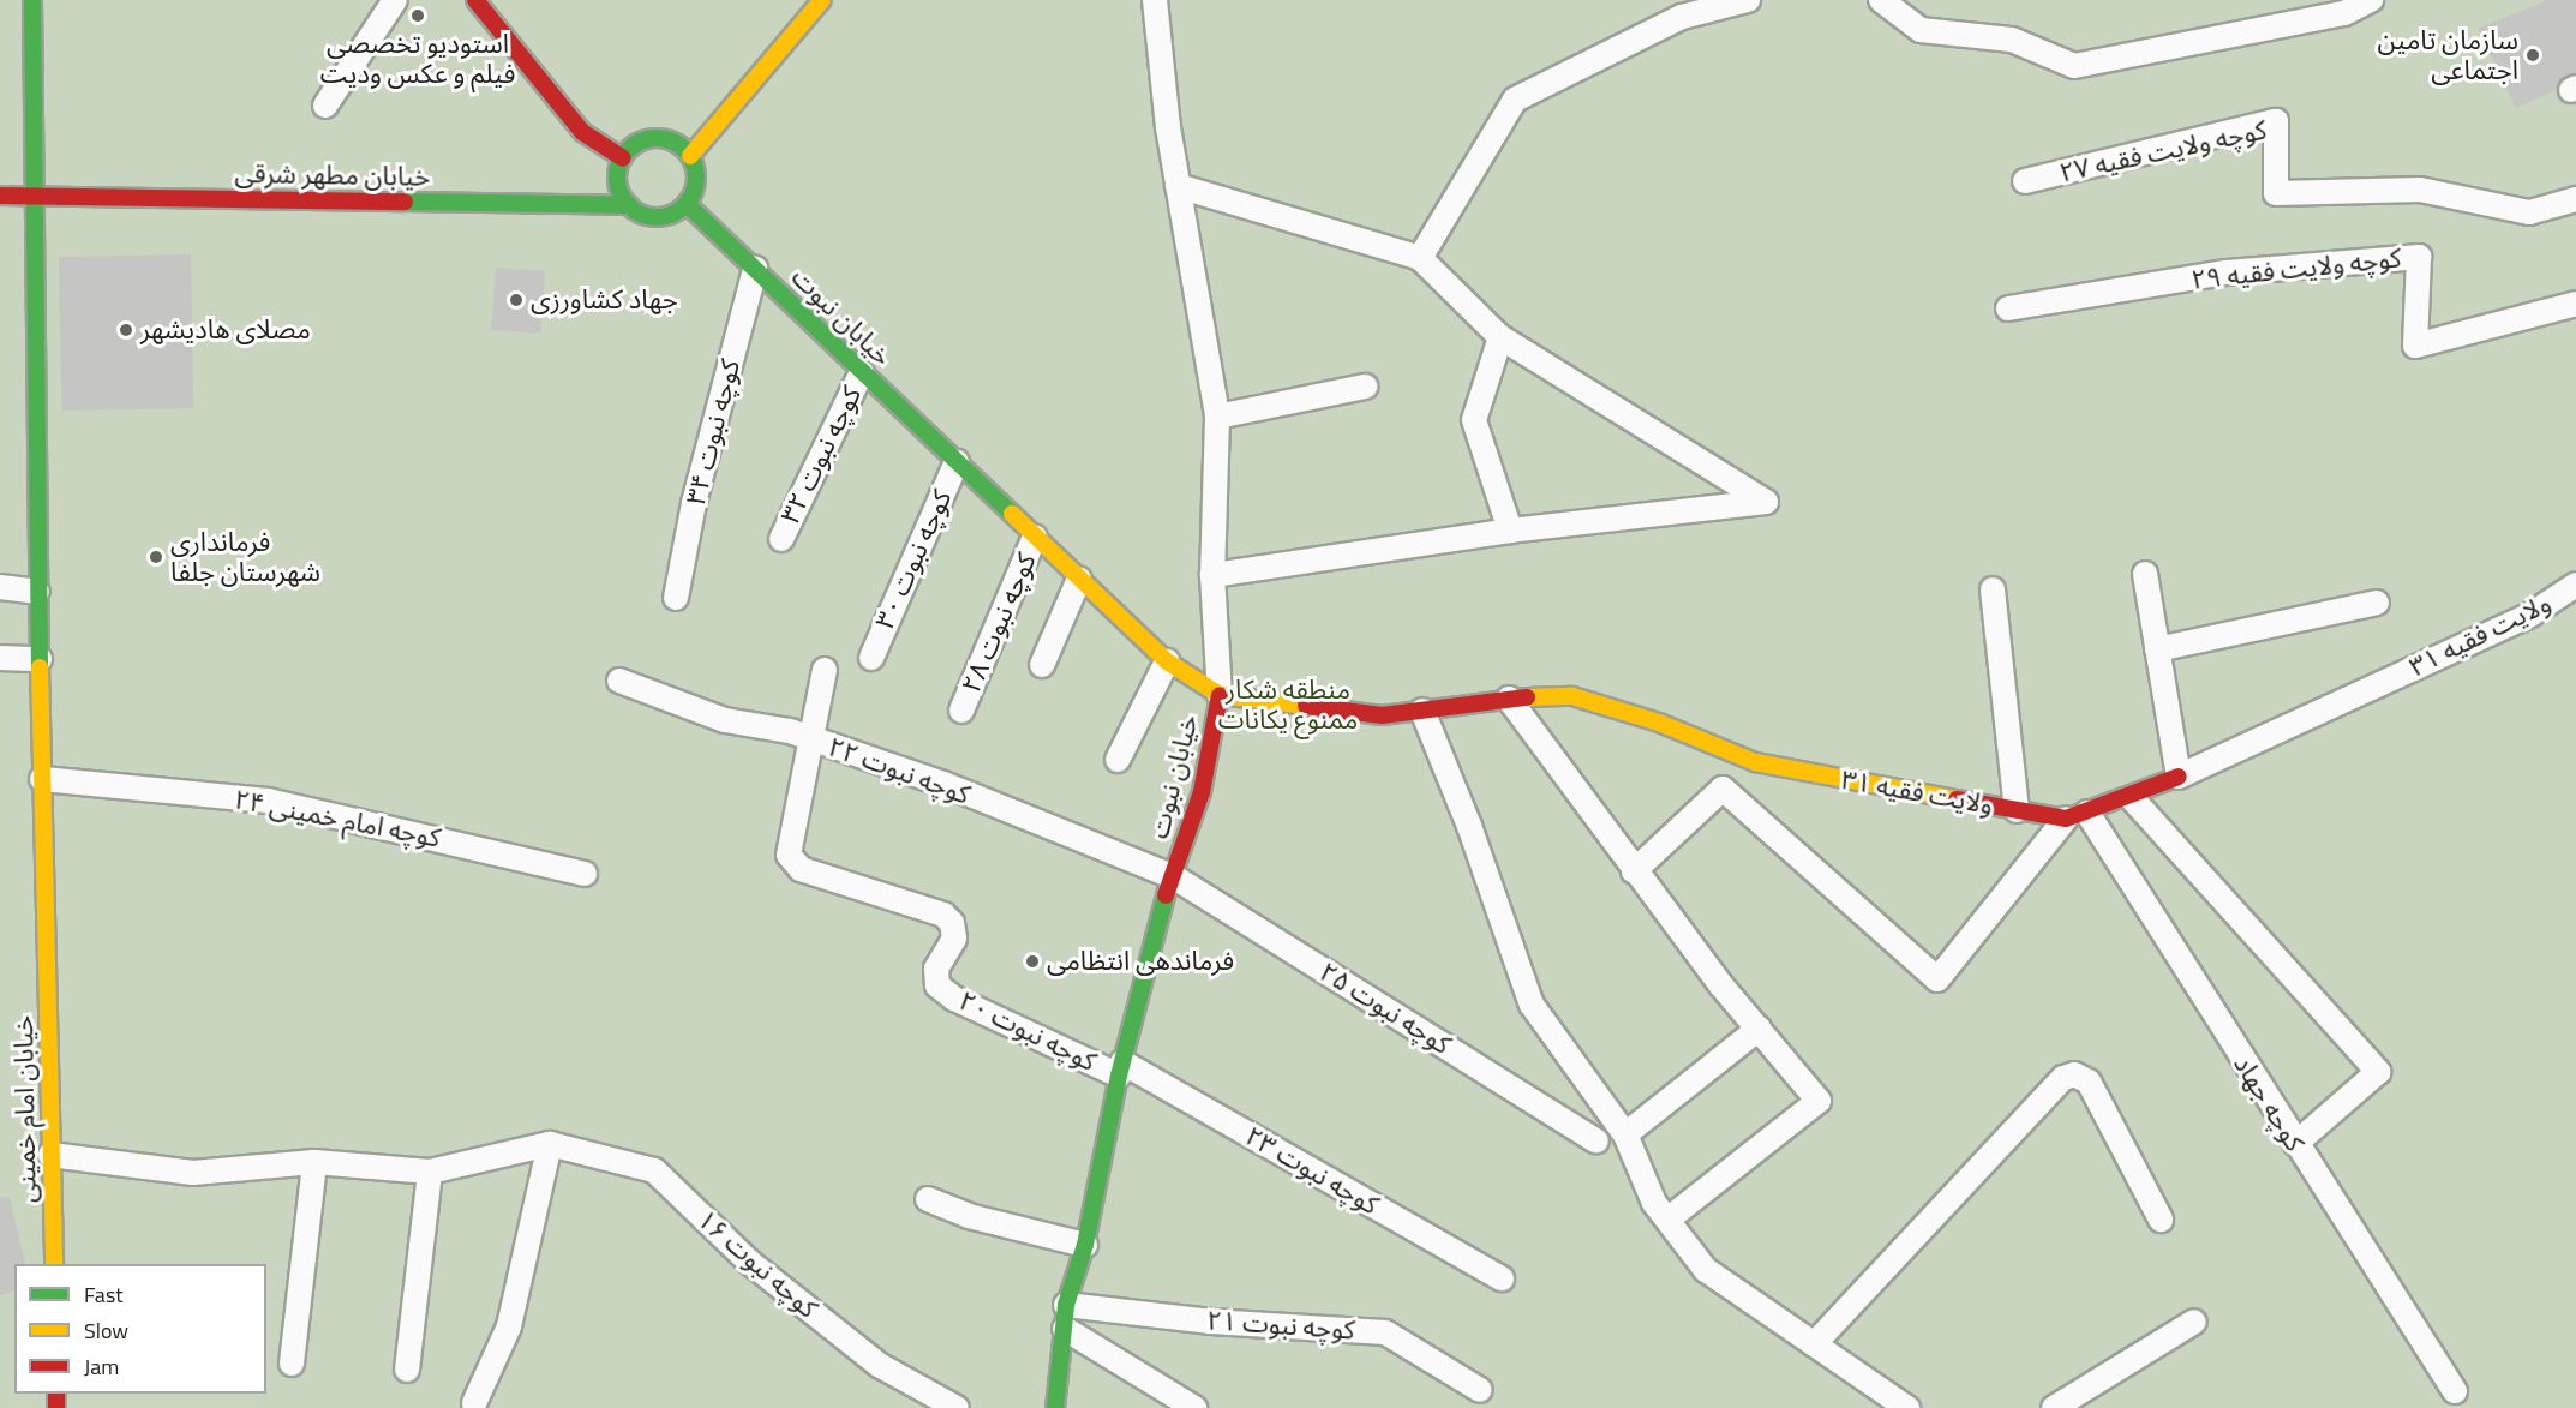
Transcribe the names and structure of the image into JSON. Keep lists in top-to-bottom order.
{
  "streets": {
    "street": [
      "کوچه ولایت فقیه ۲۷",
      "خیابان مطهر شرقی",
      "کوچه ولایت فقیه ۲۹",
      "خیابان نبوت",
      "کوچه نبوت ۳۴",
      "کوچه نبوت ۳۲",
      "کوچه نبوت ۳۰",
      "کوچه نبوت ۲۸",
      "ولایت فقیه ۳۱",
      "کوچه نبوت ۲۲",
      "کوچه امام خمینی ۲۴",
      "کوچه نبوت ۲۵",
      "کوچه نبوت ۲۰",
      "کوچه جهاد",
      "خیابان امام خمینی",
      "کوچه نبوت ۲۳",
      "کوچه نبوت ۱۶",
      "کوچه نبوت ۲۱"
    ]
  },
  "crossings": [
    ["خیابان مطهر شرقی", "خیابان نبوت"],
    ["خیابان مطهر شرقی", "خیابان امام خمینی"],
    ["خیابان نبوت", "کوچه نبوت ۳۴"],
    ["خیابان نبوت", "کوچه نبوت ۳۲"],
    ["خیابان نبوت", "کوچه نبوت ۳۰"],
    ["خیابان نبوت", "کوچه نبوت ۲۸"],
    ["خیابان نبوت", "ولایت فقیه ۳۱"],
    ["خیابان نبوت", "کوچه نبوت ۲۲"],
    ["خیابان نبوت", "کوچه نبوت ۲۵"],
    ["خیابان نبوت", "کوچه نبوت ۲۰"],
    ["خیابان نبوت", "کوچه نبوت ۲۳"],
    ["خیابان نبوت", "کوچه نبوت ۲۱"],
    ["ولایت فقیه ۳۱", "کوچه جهاد"],
    ["کوچه نبوت ۲۲", "کوچه نبوت ۲۵"],
    ["کوچه نبوت ۲۲", "کوچه نبوت ۲۰"],
    ["کوچه امام خمینی ۲۴", "خیابان امام خمینی"],
    ["کوچه نبوت ۲۰", "کوچه نبوت ۲۳"]
  ],
  "parks": ["منطقه شکار ممنوع یکانات"],
  "places": [
    "استودیو تخصصی فیلم و عکس ودیت",
    "سازمان تامین اجتماعی",
    "جهاد کشاورزی",
    "مصلای هادیشهر",
    "فرمانداری شهرستان جلفا",
    "فرماندهی انتظامی"
  ],
  "legend": ["Fast", "Slow", "Jam"]
}
